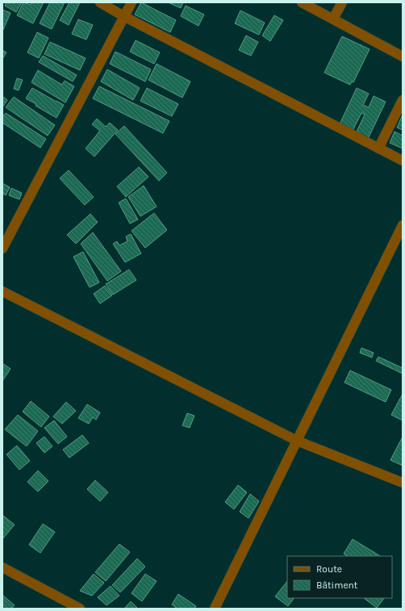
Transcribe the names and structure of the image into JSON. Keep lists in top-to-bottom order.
{
  "legend": ["Route", "Bâtiment"]
}
